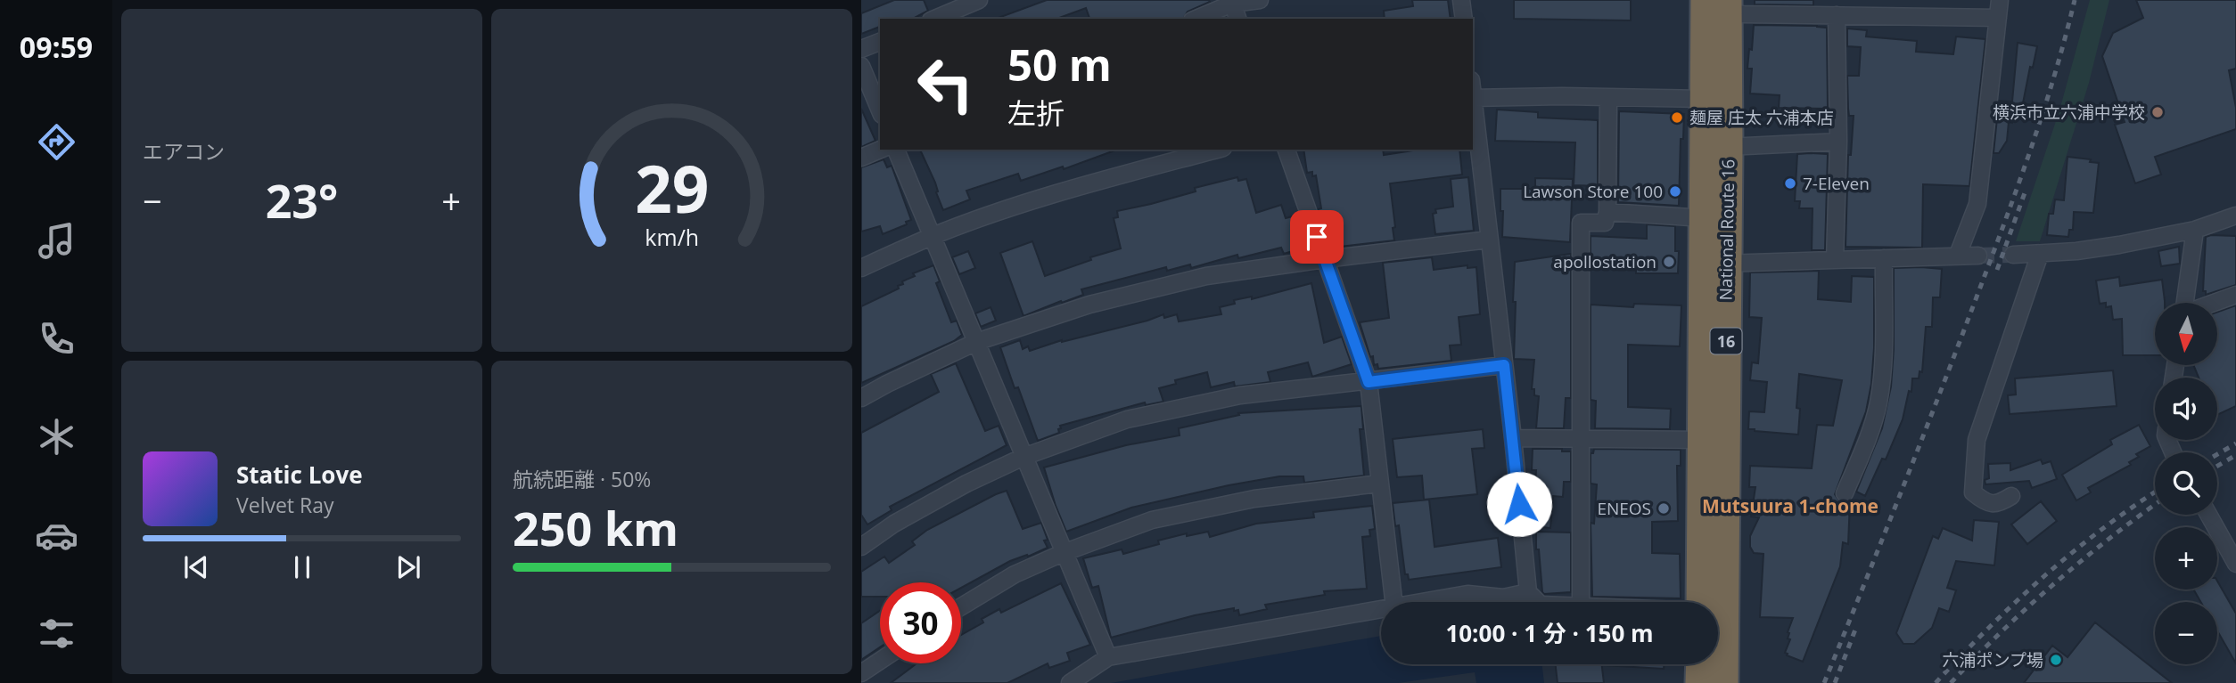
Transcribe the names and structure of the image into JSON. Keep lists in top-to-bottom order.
{
  "streets": {
    "highway": ["National Route 16", "16"]
  },
  "districts": ["Mutsuura 1-chome"],
  "places": [
    "横浜市立六浦中学校",
    "麺屋 庄太 六浦本店",
    "7-Eleven",
    "Lawson Store 100",
    "apollostation",
    "ENEOS",
    "六浦ポンプ場"
  ],
  "north": "bottom",
  "page": {
    "tabs": "09:59",
    "tile": [
      "エアコン",
      ["航続距離 · 50%", "250 km"]
    ],
    "turn": ["50 m", "左折"],
    "heat": ["−", "23°", "+"],
    "map_buttons": ["+", "−"],
    "song": ["Static Love", "Velvet Ray"],
    "limit": "30",
    "trip": "10:00 · 1 分 · 150 m",
    "gauge": ["29", "km/h"]
  }
}
